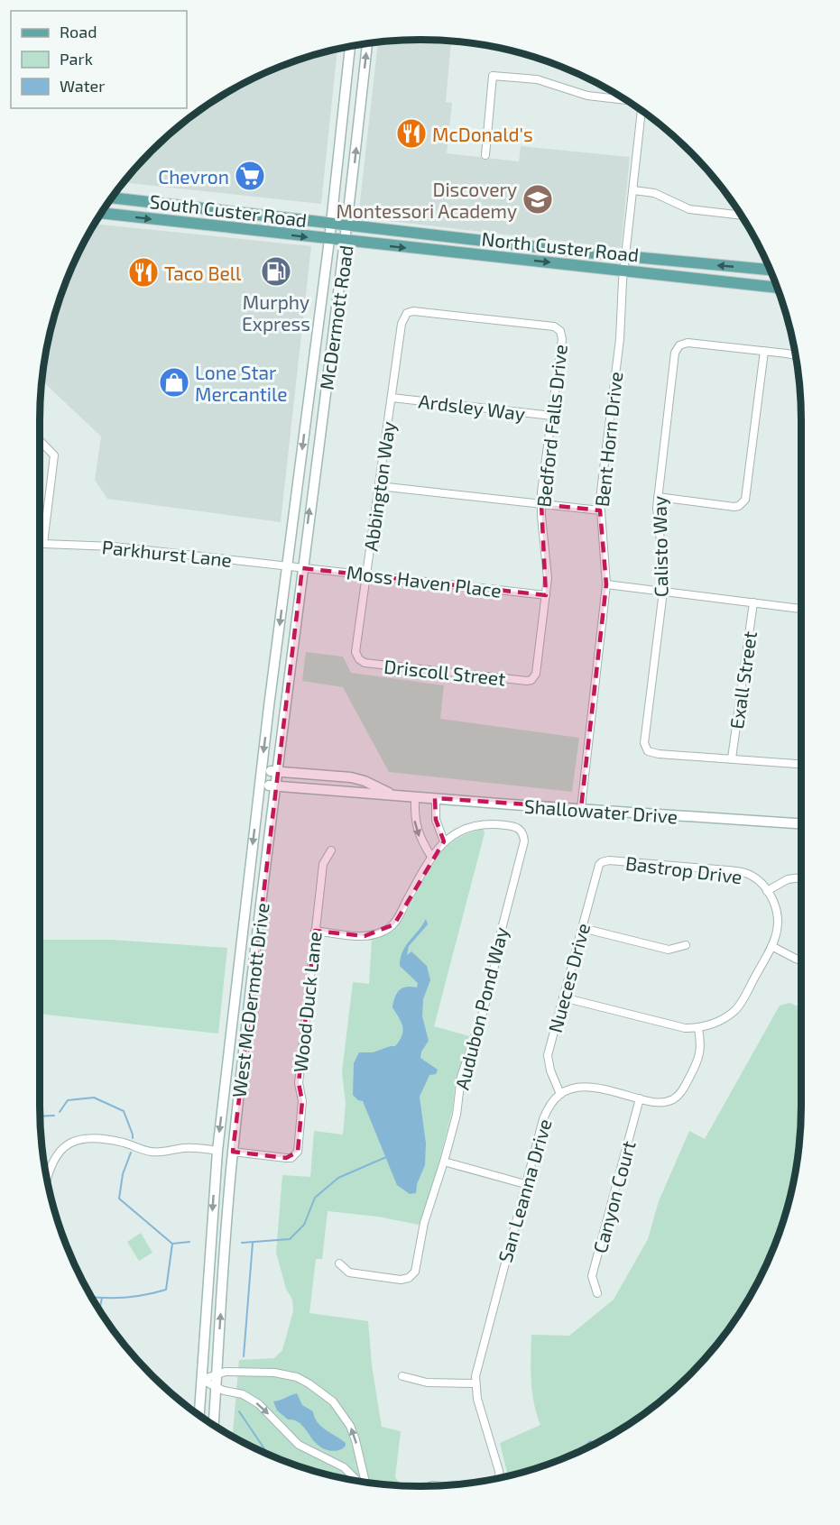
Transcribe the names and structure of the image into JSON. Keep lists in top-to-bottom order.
{
  "streets": {
    "main road": [
      "South Custer Road",
      "North Custer Road",
      "McDermott Road",
      "Shallowater Drive",
      "West McDermott Drive"
    ],
    "street": [
      "Ardsley Way",
      "Bedford Falls Drive",
      "Bent Horn Drive",
      "Abbington Way",
      "Calisto Way",
      "Parkhurst Lane",
      "Moss Haven Place",
      "Driscoll Street",
      "Exall Street",
      "Bastrop Drive",
      "Nueces Drive",
      "Wood Duck Lane",
      "Audubon Pond Way",
      "San Leanna Drive",
      "Canyon Court"
    ]
  },
  "crossings": [
    ["South Custer Road", "North Custer Road"],
    ["South Custer Road", "McDermott Road"],
    ["North Custer Road", "McDermott Road"],
    ["North Custer Road", "Bent Horn Drive"],
    ["McDermott Road", "Parkhurst Lane"],
    ["McDermott Road", "Moss Haven Place"],
    ["McDermott Road", "West McDermott Drive"],
    ["Ardsley Way", "Bedford Falls Drive"],
    ["Ardsley Way", "Abbington Way"],
    ["Bedford Falls Drive", "Abbington Way"],
    ["Bedford Falls Drive", "Moss Haven Place"],
    ["Bedford Falls Drive", "Driscoll Street"],
    ["Bent Horn Drive", "Shallowater Drive"],
    ["Abbington Way", "Moss Haven Place"],
    ["Abbington Way", "Driscoll Street"],
    ["Calisto Way", "Exall Street"],
    ["Parkhurst Lane", "Moss Haven Place"],
    ["Parkhurst Lane", "West McDermott Drive"],
    ["Moss Haven Place", "West McDermott Drive"],
    ["Shallowater Drive", "West McDermott Drive"],
    ["Bastrop Drive", "Nueces Drive"],
    ["Nueces Drive", "San Leanna Drive"],
    ["West McDermott Drive", "Wood Duck Lane"]
  ],
  "one_way": ["South Custer Road"],
  "places": {
    "restaurant": ["McDonald's", "Taco Bell"],
    "supermarket": ["Chevron"],
    "school or university": ["Discovery Montessori Academy"],
    "fuel station": ["Murphy Express"],
    "shop": ["Lone Star Mercantile"]
  },
  "legend": ["Road", "Park", "Water"]
}
